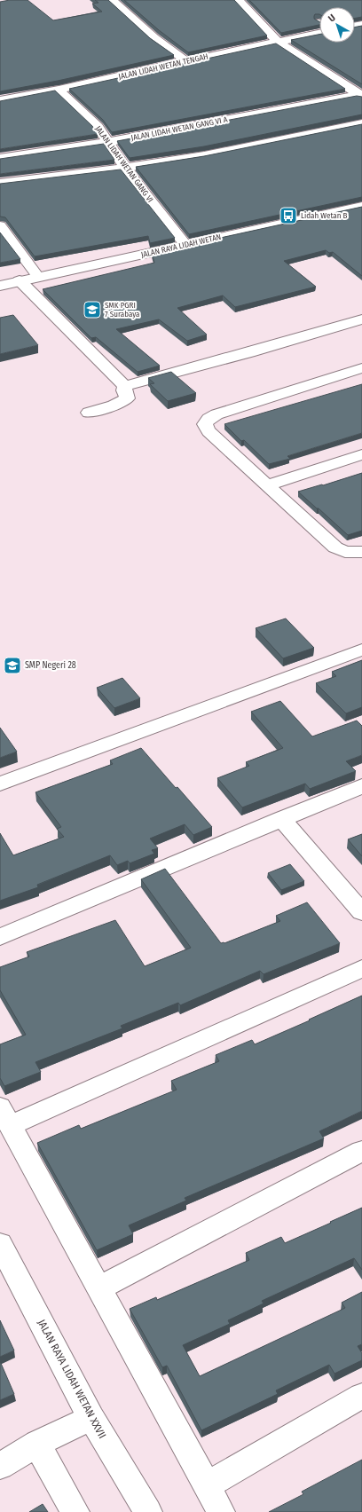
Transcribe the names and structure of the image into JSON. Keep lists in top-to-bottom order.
{
  "streets": {
    "street": [
      "JALAN LIDAH WETAN TENGAH",
      "JALAN LIDAH WETAN GANG VI A",
      "JALAN LIDAH WETAN GANG VI",
      "JALAN RAYA LIDAH WETAN",
      "JALAN RAYA LIDAH WETAN XXVII"
    ]
  },
  "crossings": [
    ["JALAN LIDAH WETAN TENGAH", "JALAN LIDAH WETAN GANG VI"],
    ["JALAN LIDAH WETAN GANG VI A", "JALAN LIDAH WETAN GANG VI"],
    ["JALAN LIDAH WETAN GANG VI", "JALAN RAYA LIDAH WETAN"]
  ],
  "places": {
    "bus stop": ["Lidah Wetan B"],
    "school or university": ["SMK PGRI 7 Surabaya", "SMP Negeri 28"]
  },
  "north": "top left"
}
